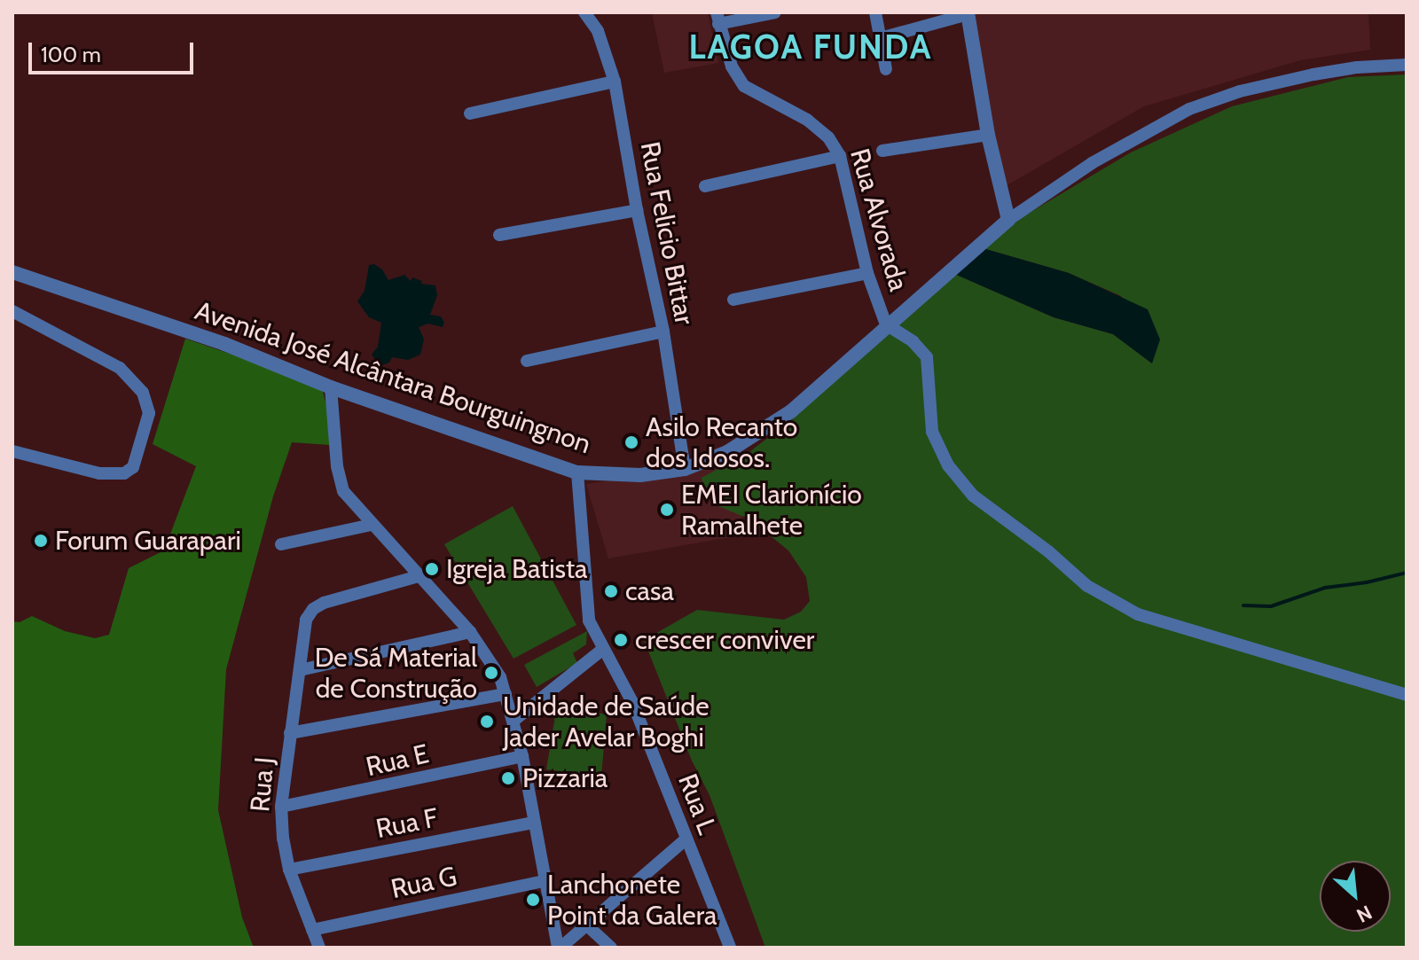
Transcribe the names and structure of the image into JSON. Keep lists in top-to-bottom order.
{
  "streets": {
    "street": [
      "Rua Alvorada",
      "Rua Felicio Bittar",
      "Avenida José Alcântara Bourguingnon",
      "Rua E",
      "Rua J",
      "Rua L",
      "Rua F",
      "Rua G"
    ]
  },
  "crossings": [
    ["Rua Alvorada", "Avenida José Alcântara Bourguingnon"],
    ["Rua Felicio Bittar", "Avenida José Alcântara Bourguingnon"],
    ["Avenida José Alcântara Bourguingnon", "Rua L"],
    ["Rua E", "Rua J"],
    ["Rua J", "Rua F"],
    ["Rua J", "Rua G"]
  ],
  "districts": ["LAGOA FUNDA"],
  "places": [
    "Asilo Recanto dos Idosos.",
    "EMEI Clarionício Ramalhete",
    "Forum Guarapari",
    "Igreja Batista",
    "casa",
    "crescer conviver",
    "De Sá Material de Construção",
    "Unidade de Saúde Jader Avelar Boghi",
    "Pizzaria",
    "Lanchonete Point da Galera"
  ],
  "scale_bar": "100 m",
  "north": "bottom right"
}
